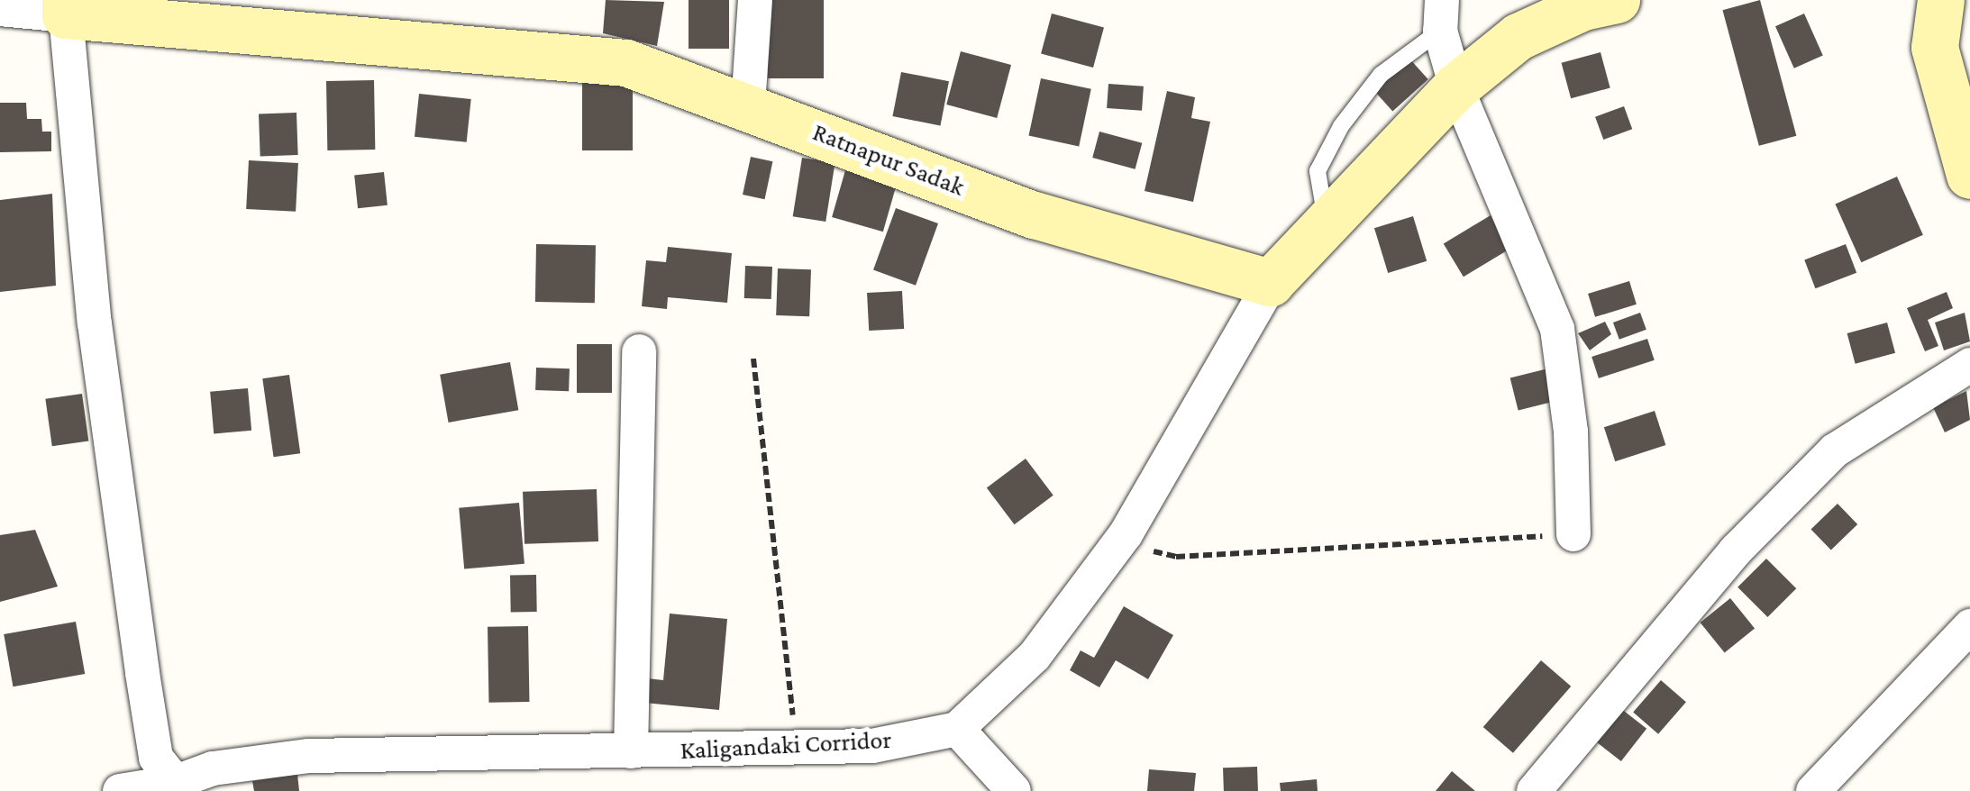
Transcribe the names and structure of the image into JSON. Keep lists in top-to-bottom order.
{
  "streets": {
    "main road": ["Ratnapur Sadak"],
    "street": ["Kaligandaki Corridor"]
  }
}
